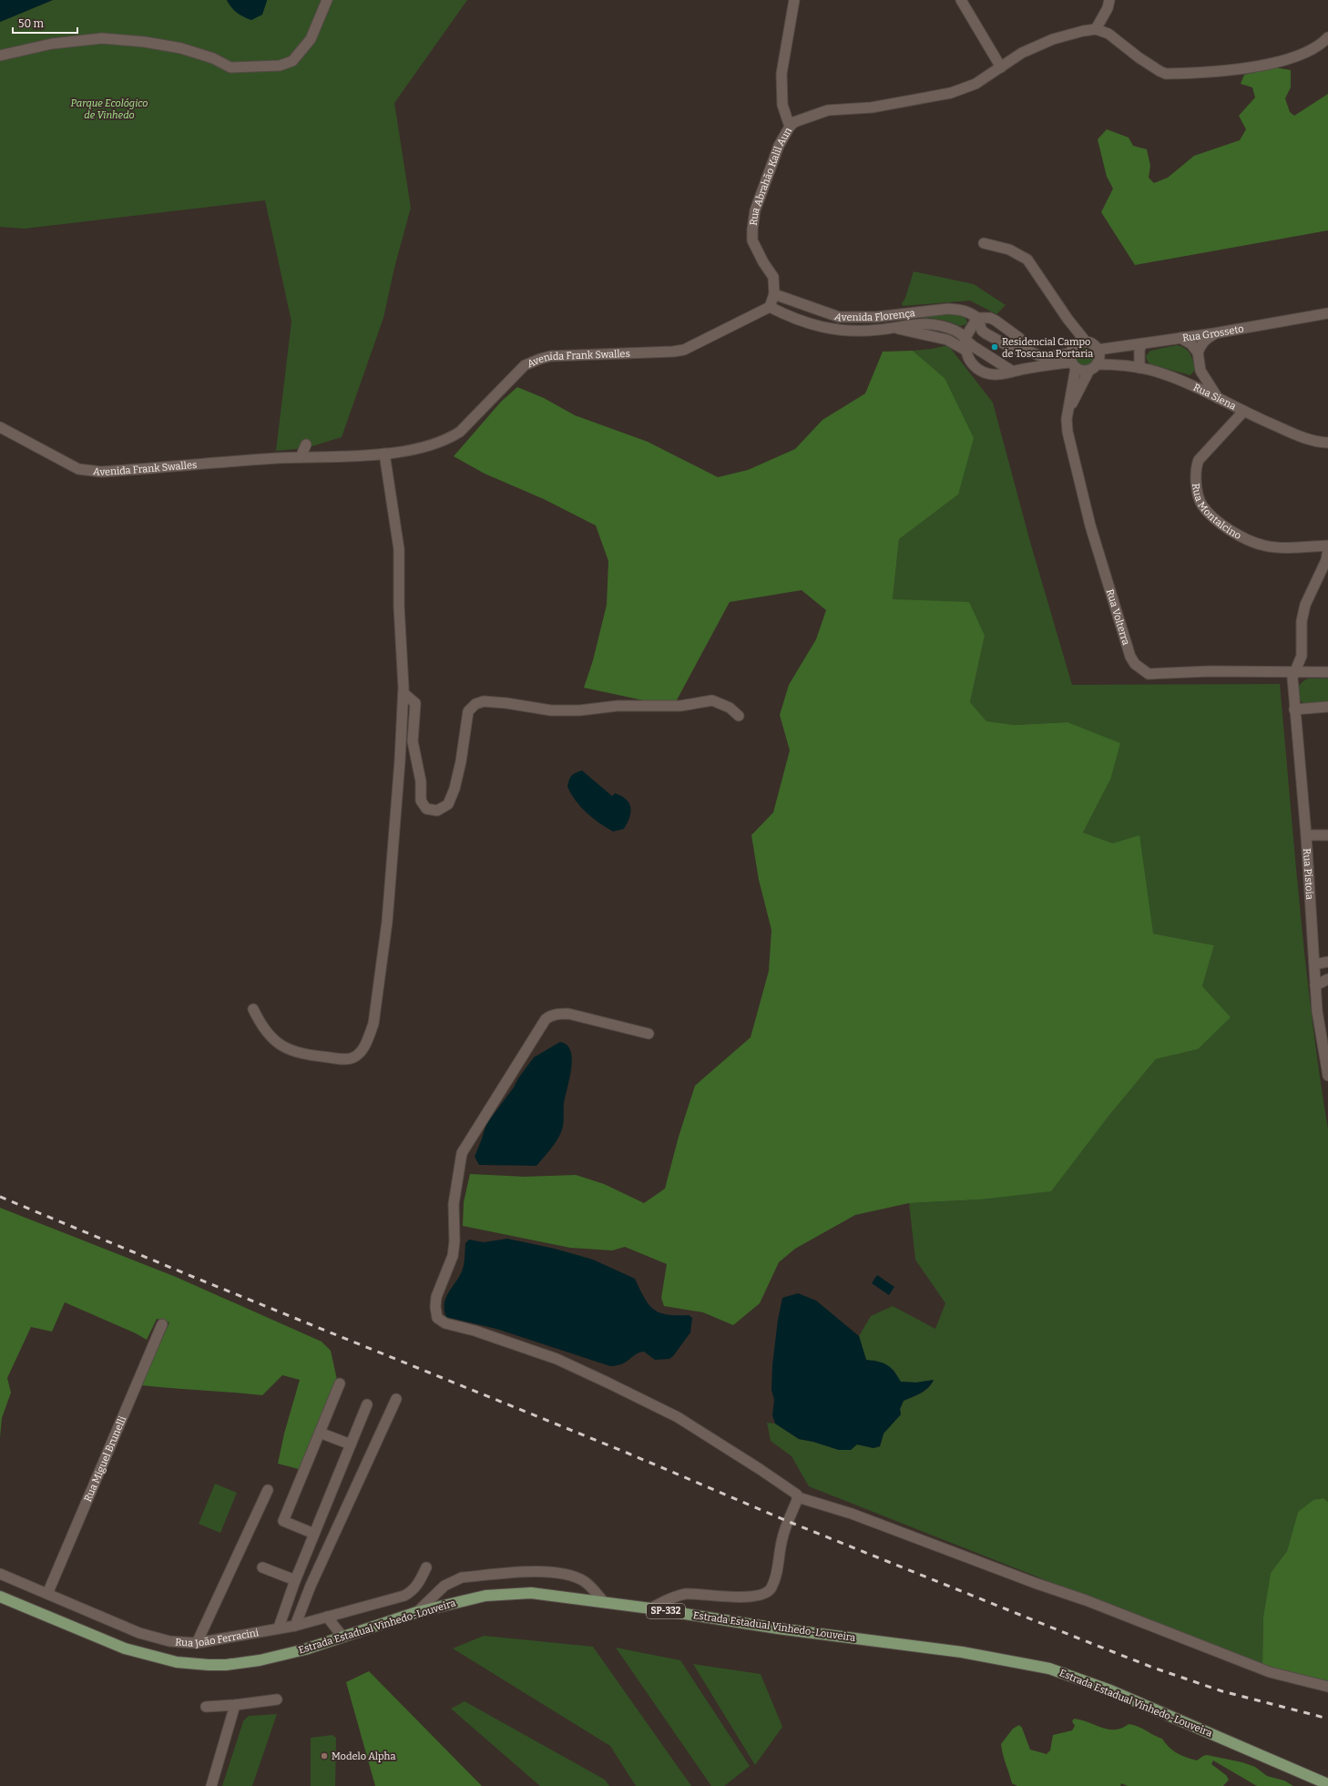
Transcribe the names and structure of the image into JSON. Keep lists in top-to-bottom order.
{
  "streets": {
    "main road": ["SP-332", "Estrada Estadual Vinhedo-Louveira"],
    "street": [
      "Rua Abrahão Kalil Aun",
      "Avenida Florença",
      "Rua Grosseto",
      "Avenida Frank Swalles",
      "Rua Siena",
      "Rua Montalcino",
      "Rua Volterra",
      "Rua Pistoia",
      "Rua Miguel Brunelli",
      "Rua João Ferracini"
    ]
  },
  "crossings": [
    ["Rua Abrahão Kalil Aun", "Avenida Florença"],
    ["Rua Abrahão Kalil Aun", "Avenida Frank Swalles"],
    ["Avenida Florença", "Avenida Frank Swalles"],
    ["Rua Grosseto", "Rua Siena"],
    ["Rua Grosseto", "Rua Volterra"],
    ["Rua Siena", "Rua Montalcino"],
    ["Rua Siena", "Rua Volterra"],
    ["Rua Volterra", "Rua Pistoia"],
    ["Rua Miguel Brunelli", "Rua João Ferracini"]
  ],
  "parks": ["Parque Ecológico de Vinhedo"],
  "places": ["Residencial Campo de Toscana Portaria", "Modelo Alpha"],
  "scale_bar": "50 m"
}
